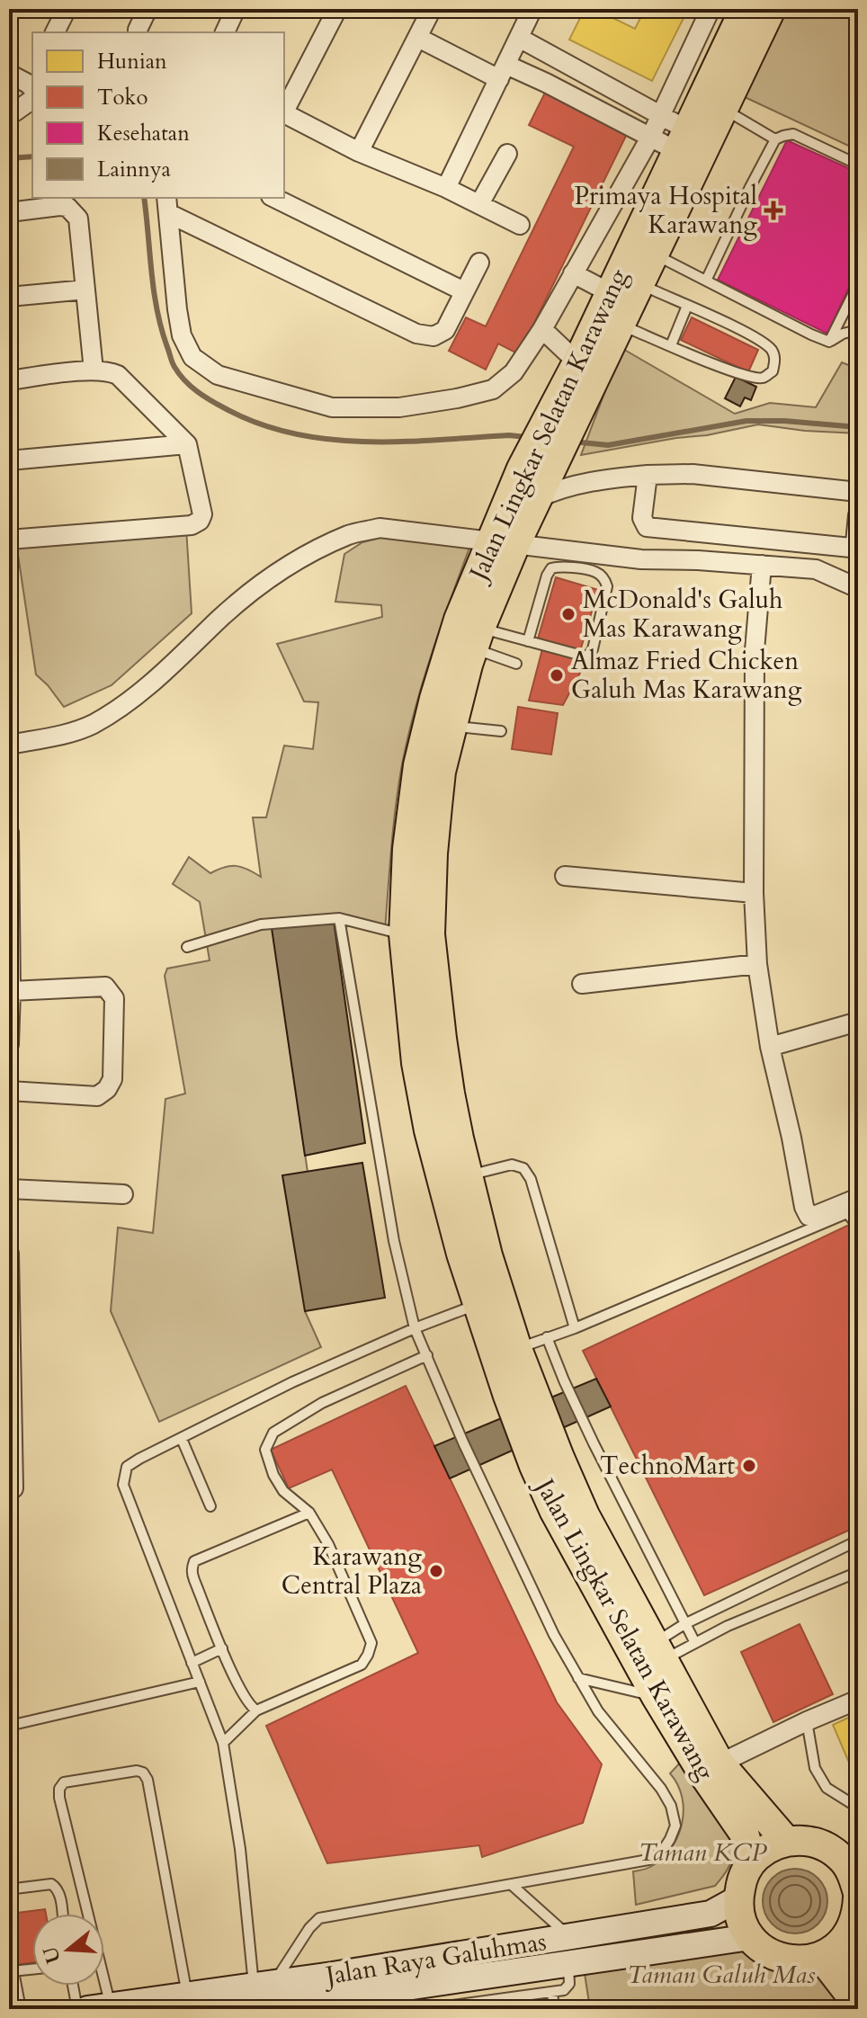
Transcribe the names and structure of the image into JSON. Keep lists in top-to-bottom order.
{
  "streets": {
    "main road": ["Jalan Lingkar Selatan Karawang", "Jalan Raya Galuhmas"]
  },
  "crossings": [
    ["Jalan Lingkar Selatan Karawang", "Jalan Raya Galuhmas"]
  ],
  "parks": ["Taman KCP", "Taman Galuh Mas"],
  "places": {
    "health": ["Primaya Hospital Karawang"],
    "other": [
      "McDonald's Galuh Mas Karawang",
      "Almaz Fried Chicken Galuh Mas Karawang",
      "TechnoMart",
      "Karawang Central Plaza"
    ]
  },
  "legend": [
    "Hunian",
    "Toko",
    "Kesehatan",
    "Lainnya"
  ],
  "north": "left"
}
